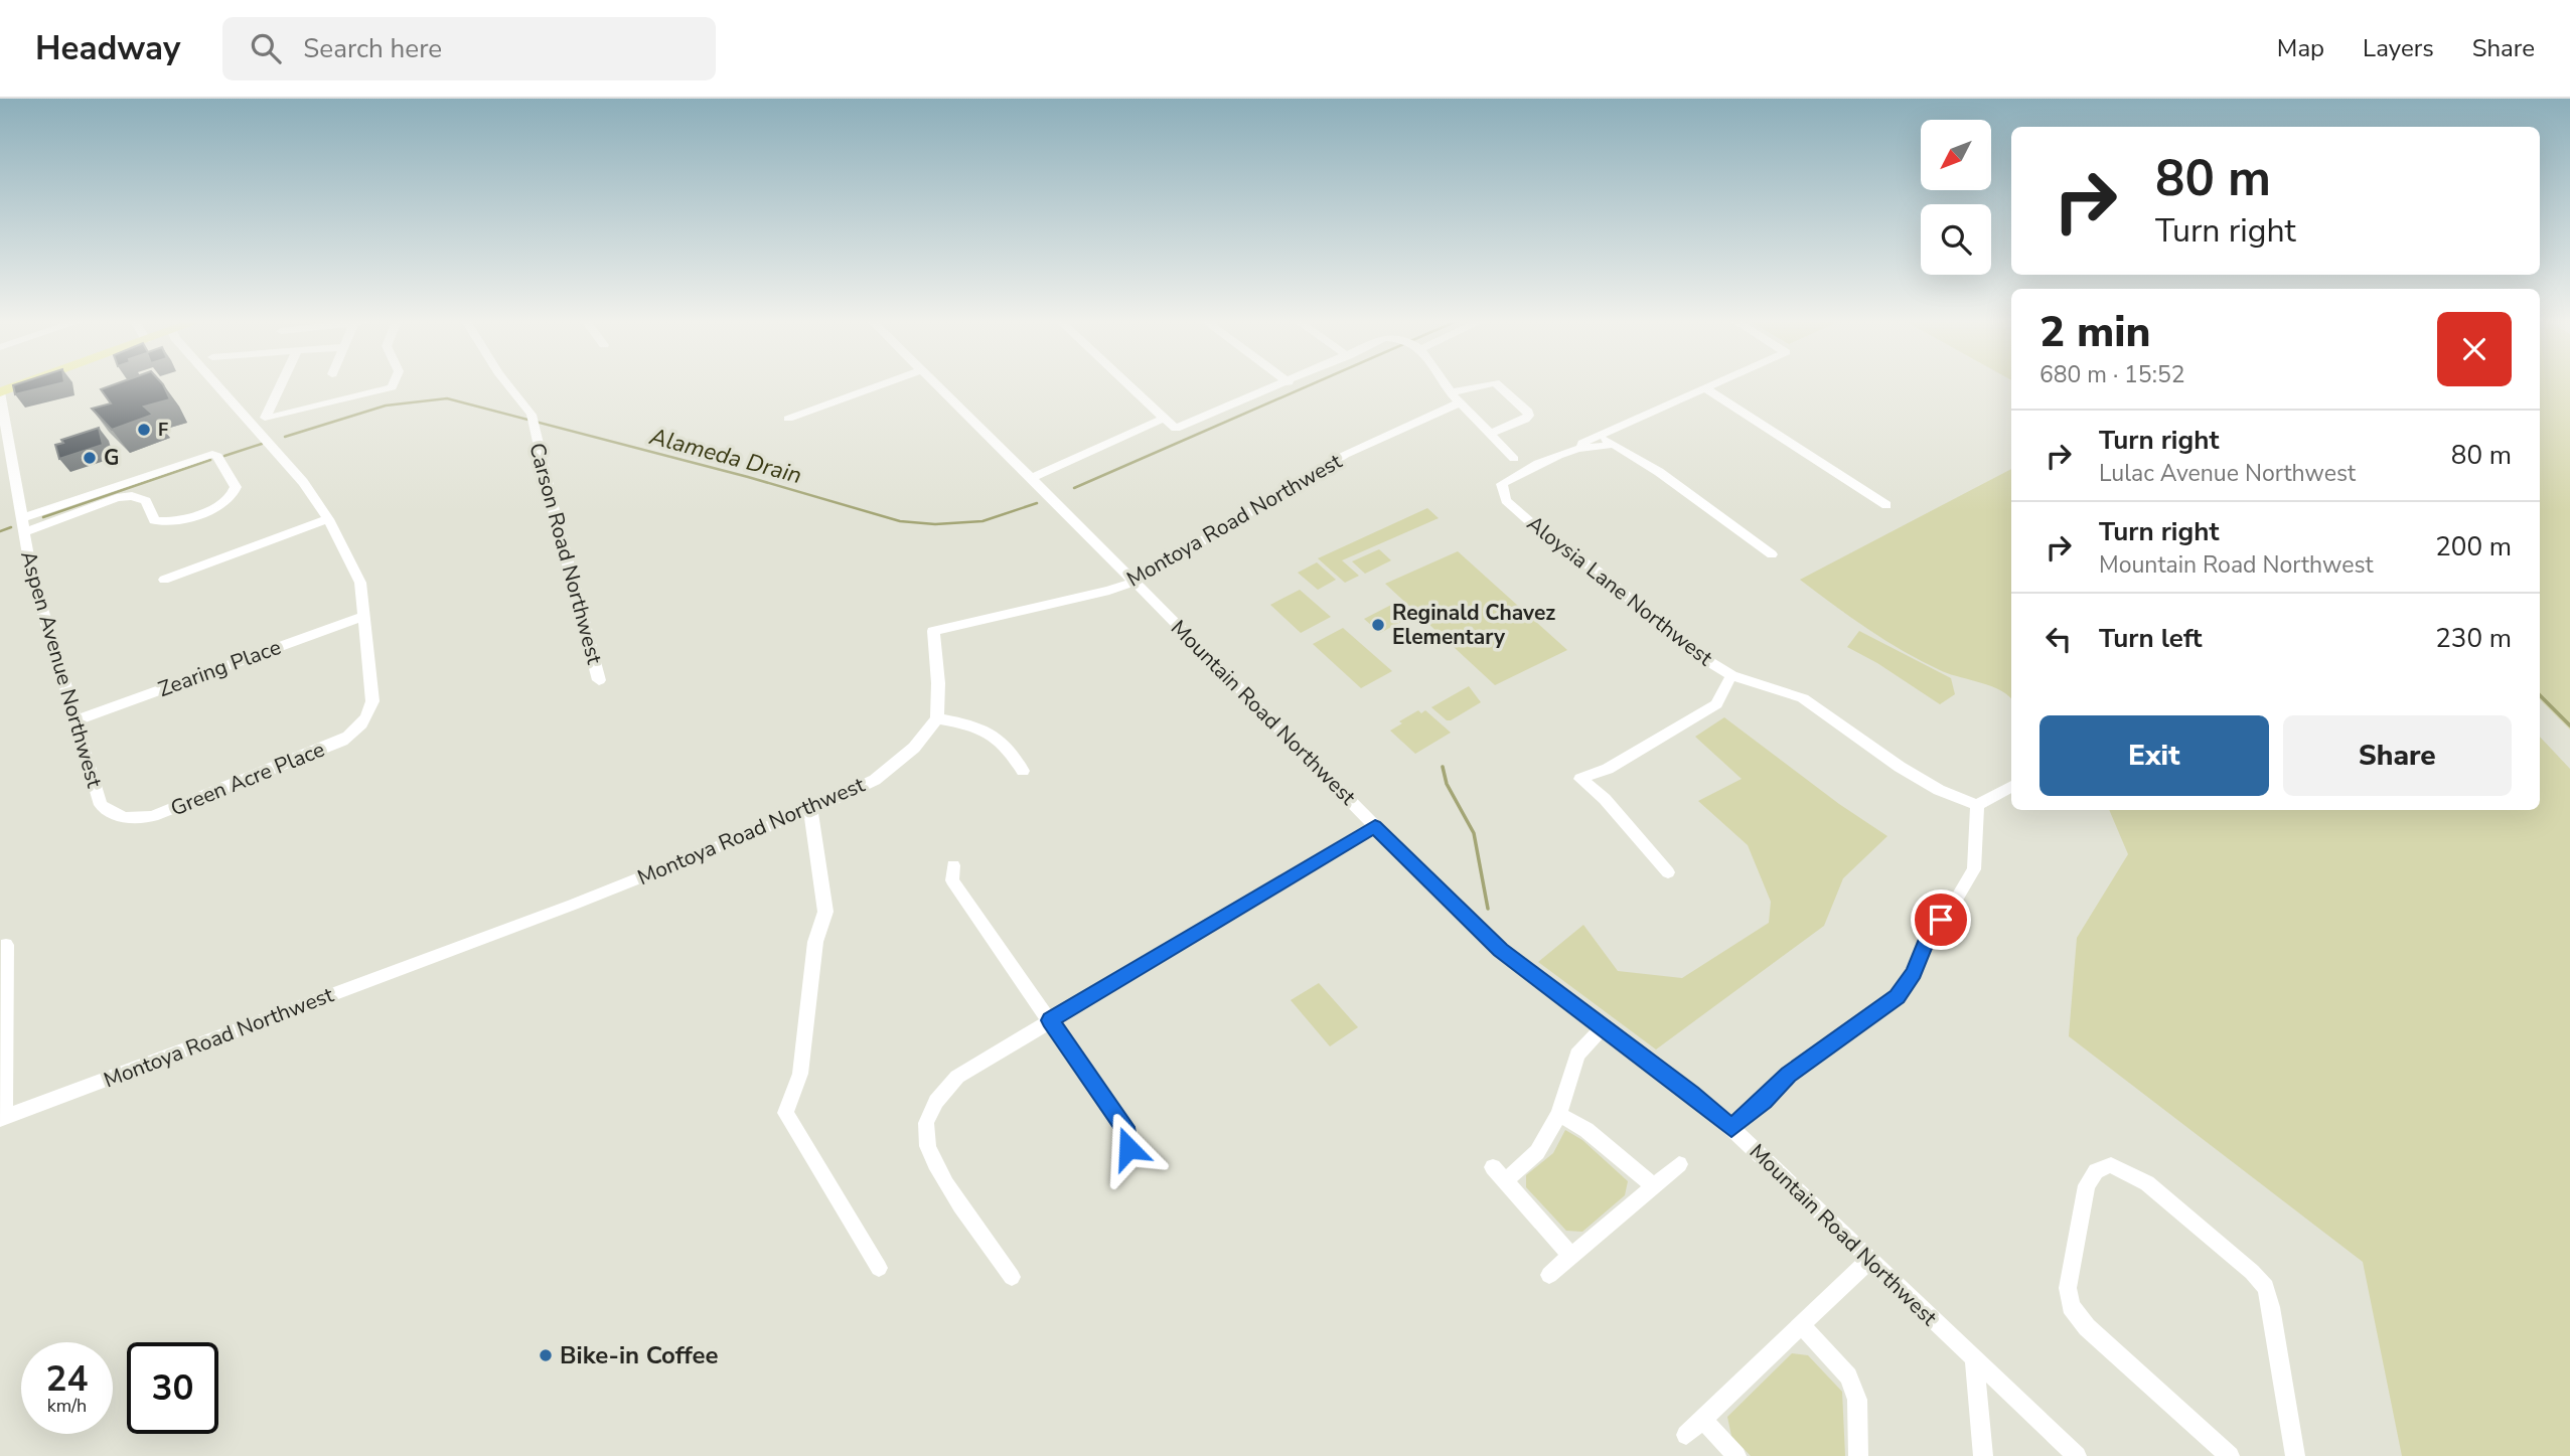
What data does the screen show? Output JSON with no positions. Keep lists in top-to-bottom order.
{
  "streets": {
    "street": [
      "Montoya Road Northwest",
      "Carson Road Northwest",
      "Aloysia Lane Northwest",
      "Zearing Place",
      "Aspen Avenue Northwest",
      "Mountain Road Northwest",
      "Green Acre Place"
    ]
  },
  "crossings": [
    ["Montoya Road Northwest", "Mountain Road Northwest"],
    ["Zearing Place", "Aspen Avenue Northwest"],
    ["Zearing Place", "Green Acre Place"],
    ["Aspen Avenue Northwest", "Green Acre Place"]
  ],
  "water": ["Alameda Drain"],
  "places": [
    "F",
    "G",
    "Reginald Chavez Elementary",
    "Bike-in Coffee"
  ],
  "north": "bottom left",
  "page": {
    "header": "Headway",
    "search": "Search here",
    "nav": ["Map", "Layers", "Share"],
    "turn": ["80 m", "Turn right"],
    "heading": ["2 min", "680 m · 15:52"],
    "list": [
      {
        "name": "Turn right",
        "note": "Lulac Avenue Northwest",
        "value": "80 m"
      },
      {
        "name": "Turn right",
        "note": "Mountain Road Northwest",
        "value": "200 m"
      },
      {
        "name": "Turn left",
        "value": "230 m"
      }
    ],
    "buttons": ["Exit", "Share"],
    "speed": "24 km/h",
    "limit": "30"
  }
}
